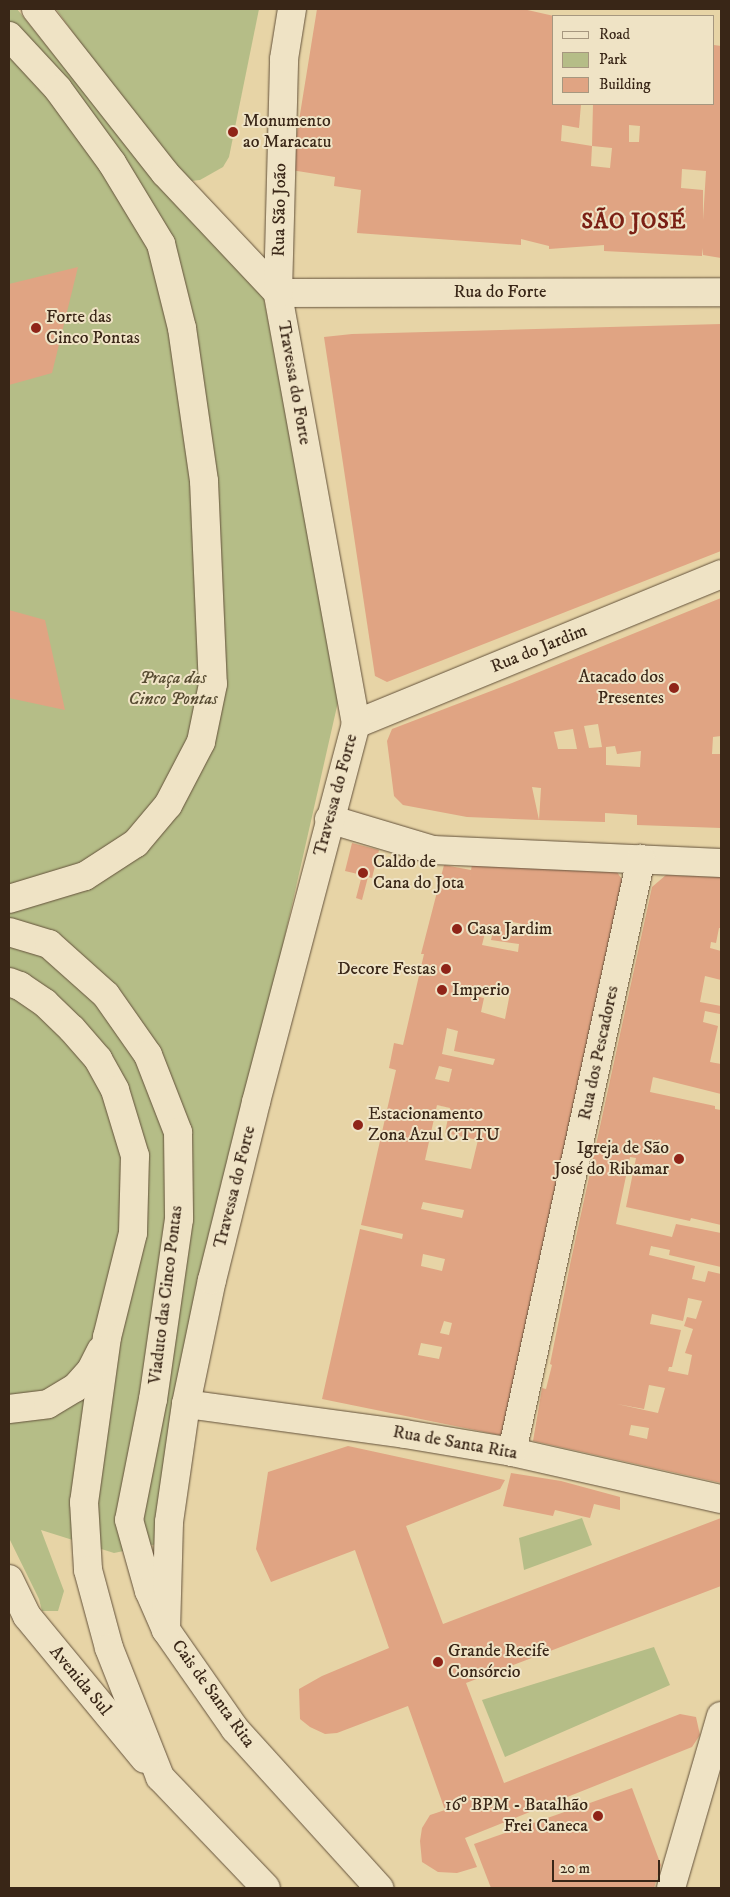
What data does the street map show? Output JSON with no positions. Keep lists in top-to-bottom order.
{
  "streets": {
    "street": [
      "Rua São João",
      "Rua do Forte",
      "Travessa do Forte",
      "Rua do Jardim",
      "Rua dos Pescadores",
      "Viaduto das Cinco Pontas",
      "Rua de Santa Rita",
      "Avenida Sul",
      "Cais de Santa Rita"
    ]
  },
  "crossings": [
    ["Rua São João", "Rua do Forte"],
    ["Rua São João", "Travessa do Forte"],
    ["Rua do Forte", "Travessa do Forte"],
    ["Travessa do Forte", "Rua do Jardim"],
    ["Travessa do Forte", "Rua de Santa Rita"],
    ["Travessa do Forte", "Cais de Santa Rita"],
    ["Rua dos Pescadores", "Rua de Santa Rita"],
    ["Viaduto das Cinco Pontas", "Cais de Santa Rita"]
  ],
  "districts": ["SÃO JOSÉ"],
  "parks": ["Praça das Cinco Pontas"],
  "places": [
    "Monumento ao Maracatu",
    "Forte das Cinco Pontas",
    "Atacado dos Presentes",
    "Caldo de Cana do Jota",
    "Casa Jardim",
    "Decore Festas",
    "Imperio",
    "Estacionamento Zona Azul CTTU",
    "Igreja de São José do Ribamar",
    "Grande Recife Consórcio",
    "16º BPM - Batalhão Frei Caneca"
  ],
  "legend": ["Road", "Park", "Building"],
  "scale_bar": "20 m"
}
